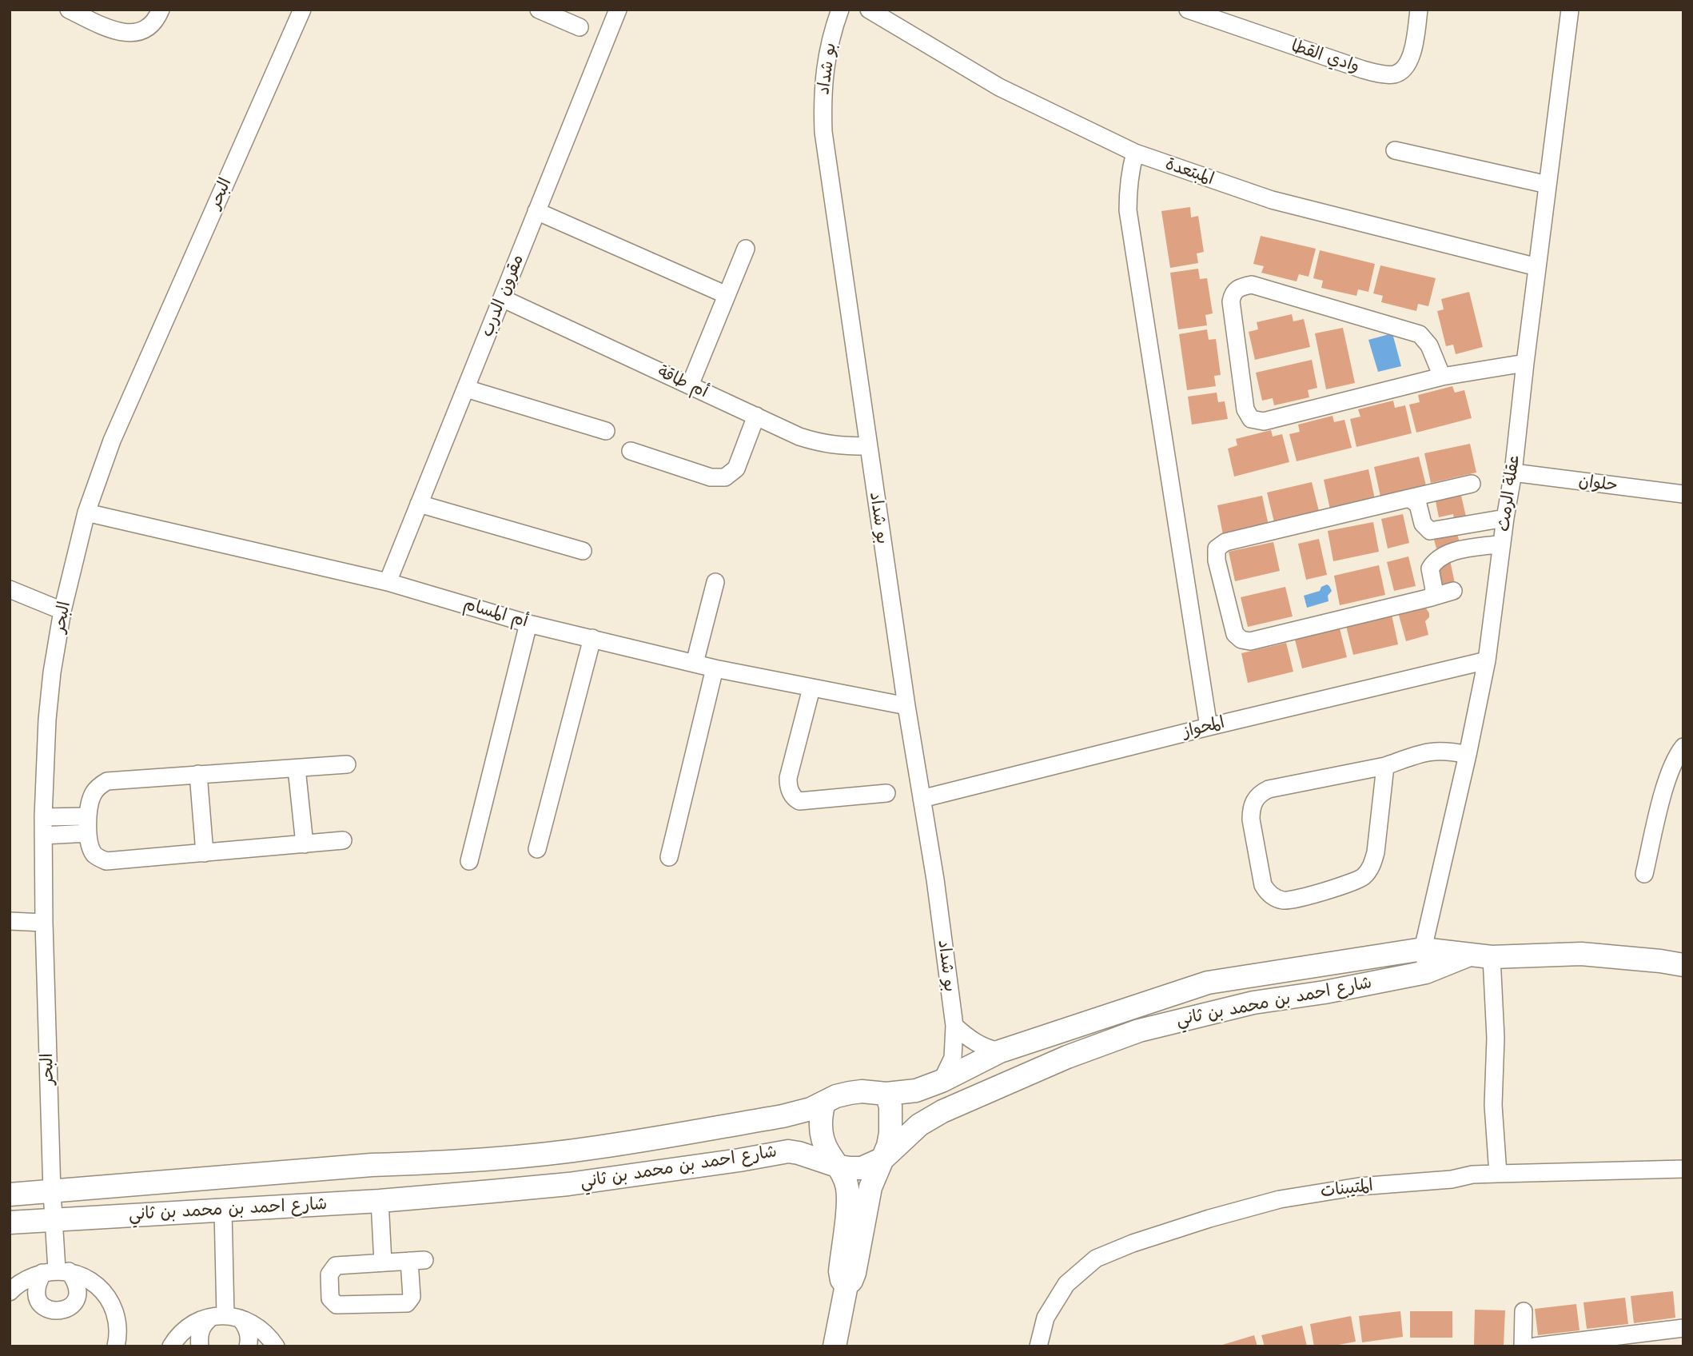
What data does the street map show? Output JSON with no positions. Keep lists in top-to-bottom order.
{
  "streets": {
    "street": [
      "وادي القطا",
      "بو شداد",
      "المبتعدة",
      "البحر",
      "مقرون الدرب",
      "أم طاقة",
      "حلوان",
      "عقلة الرمث",
      "أم المسام",
      "المحواز",
      "شارع احمد بن محمد بن ثاني",
      "المتيبنات"
    ]
  },
  "crossings": [
    ["بو شداد", "أم طاقة"],
    ["بو شداد", "أم المسام"],
    ["بو شداد", "المحواز"],
    ["بو شداد", "شارع احمد بن محمد بن ثاني"],
    ["المبتعدة", "عقلة الرمث"],
    ["البحر", "أم المسام"],
    ["البحر", "شارع احمد بن محمد بن ثاني"],
    ["مقرون الدرب", "أم طاقة"],
    ["مقرون الدرب", "أم المسام"],
    ["حلوان", "عقلة الرمث"],
    ["عقلة الرمث", "المحواز"],
    ["عقلة الرمث", "شارع احمد بن محمد بن ثاني"]
  ]
}
